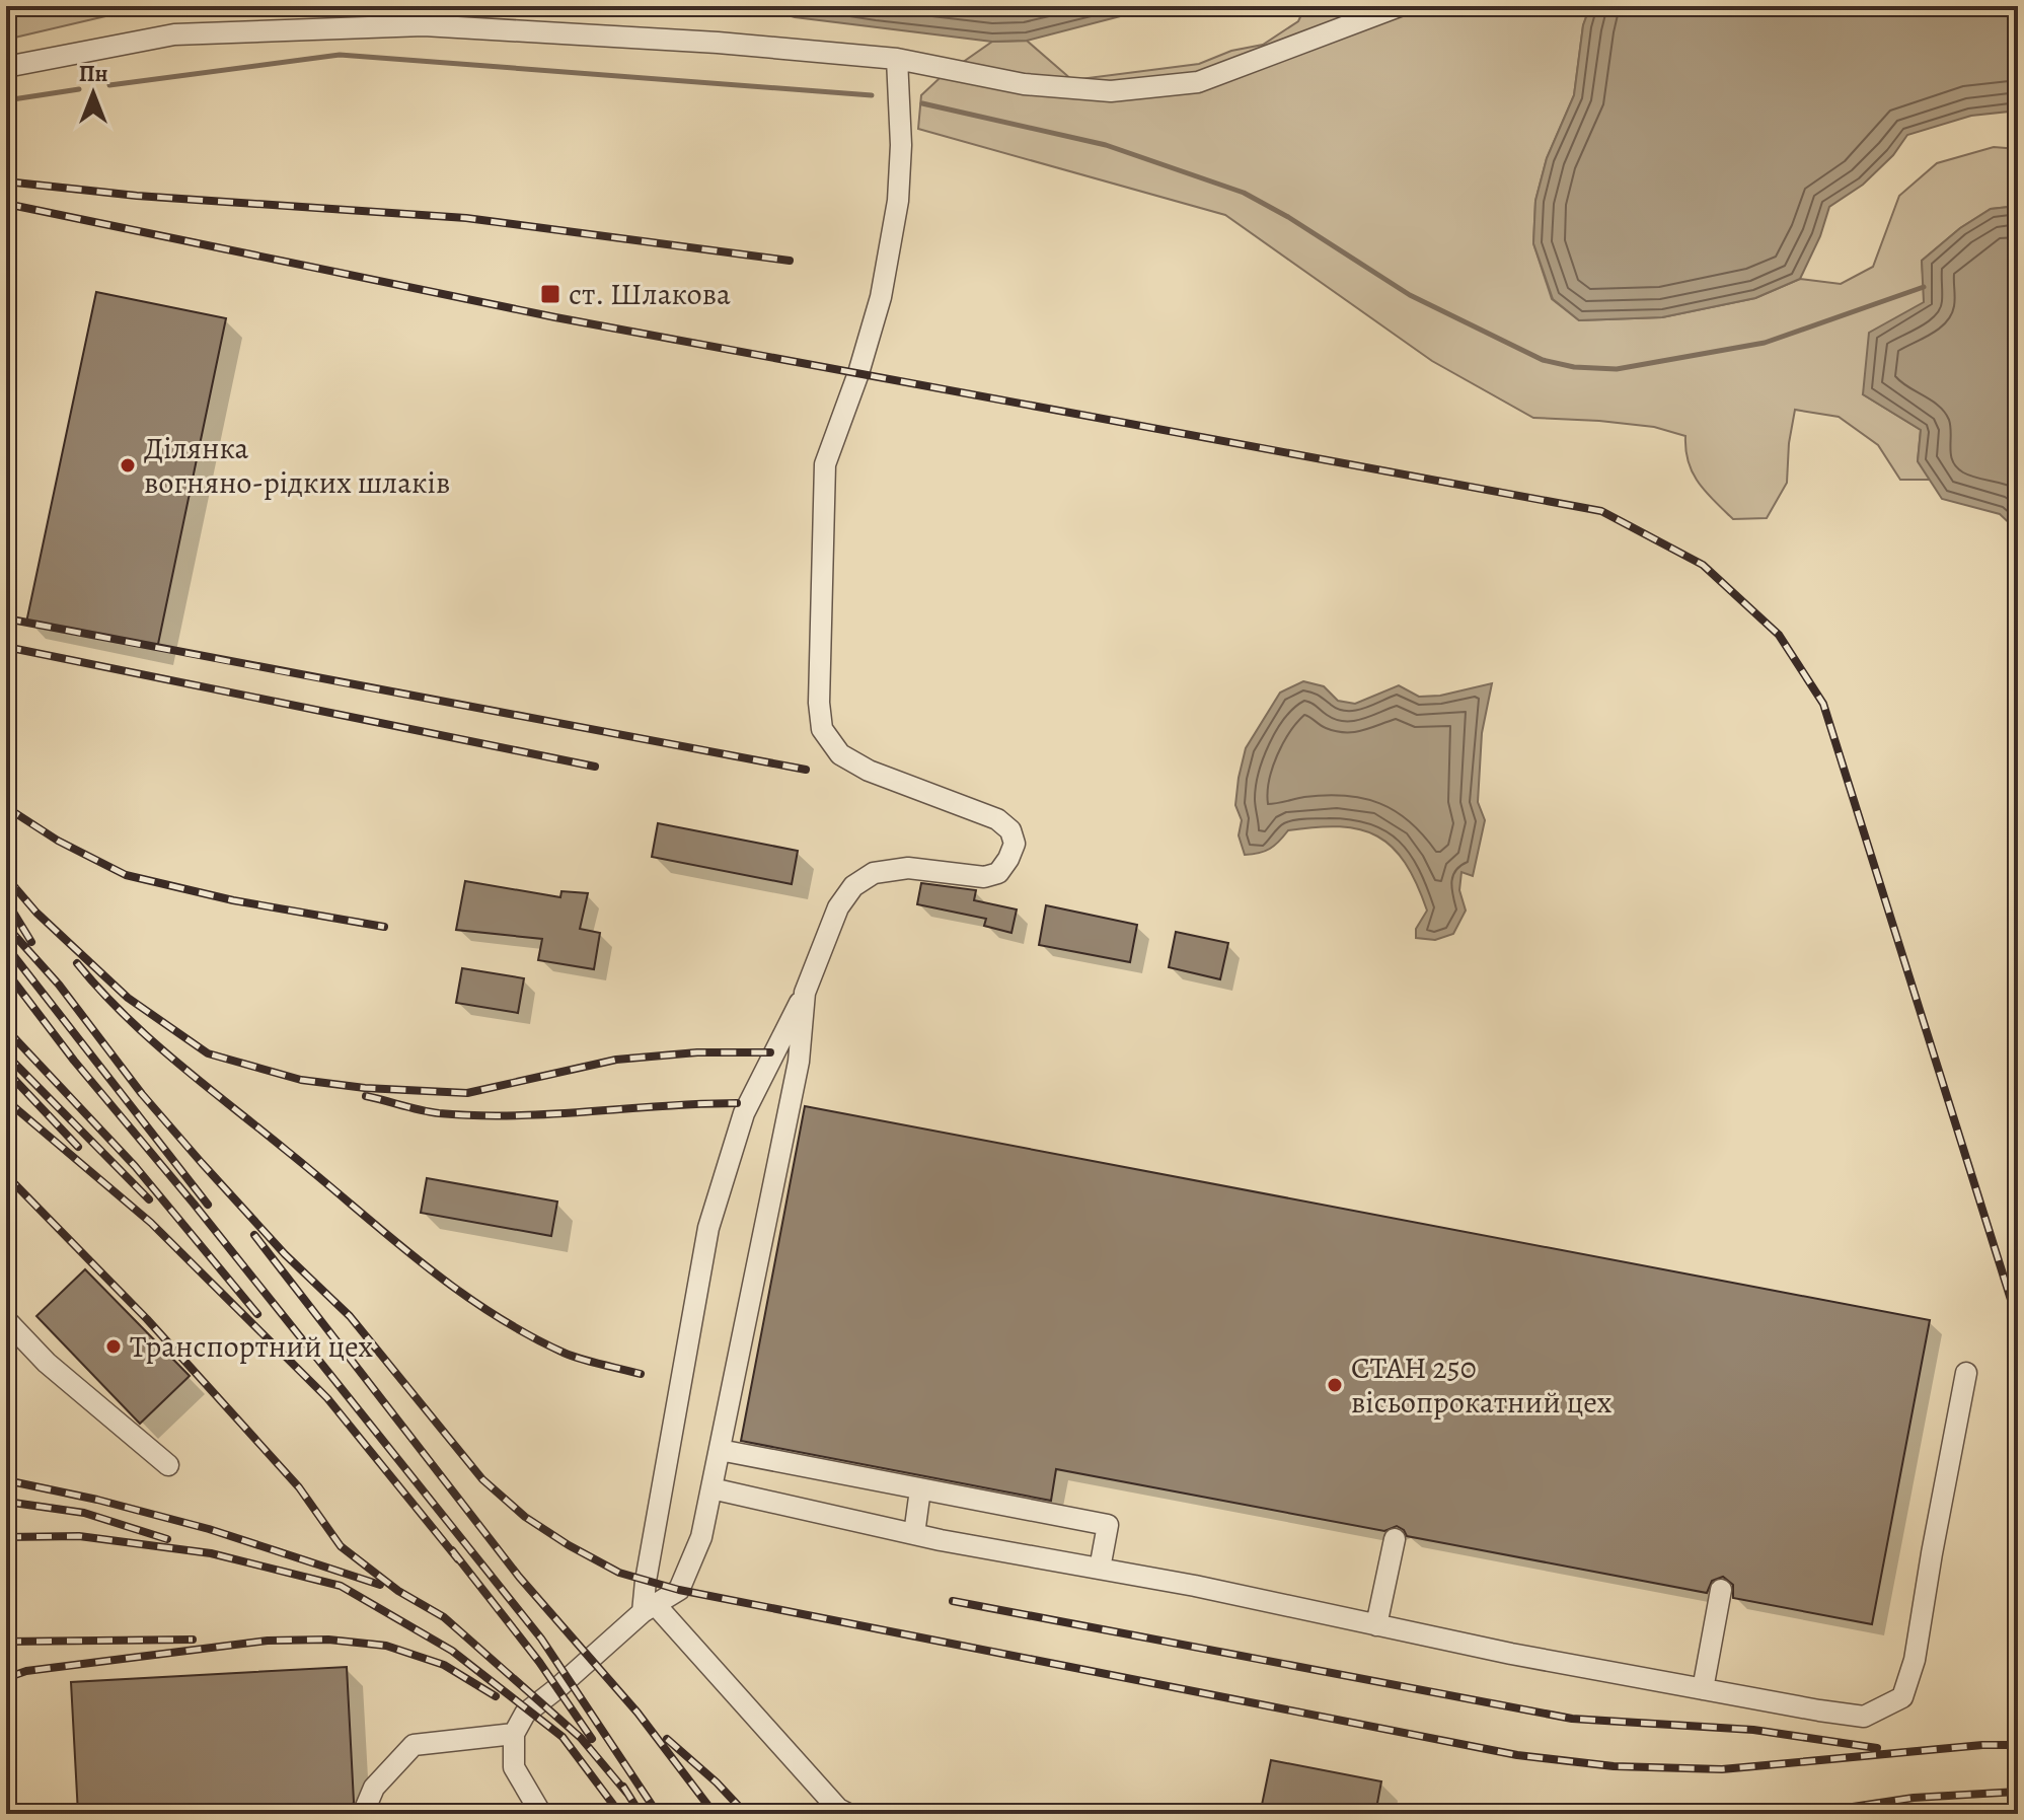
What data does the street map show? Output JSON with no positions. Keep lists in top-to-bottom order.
{
  "places": {
    "transit": ["ст. Шлакова"],
    "other": ["Ділянка вогняно-рідких шлаків", "Транспортний цех", "СТАН 250 вісьопрокатний цех"]
  },
  "north": "top"
}
